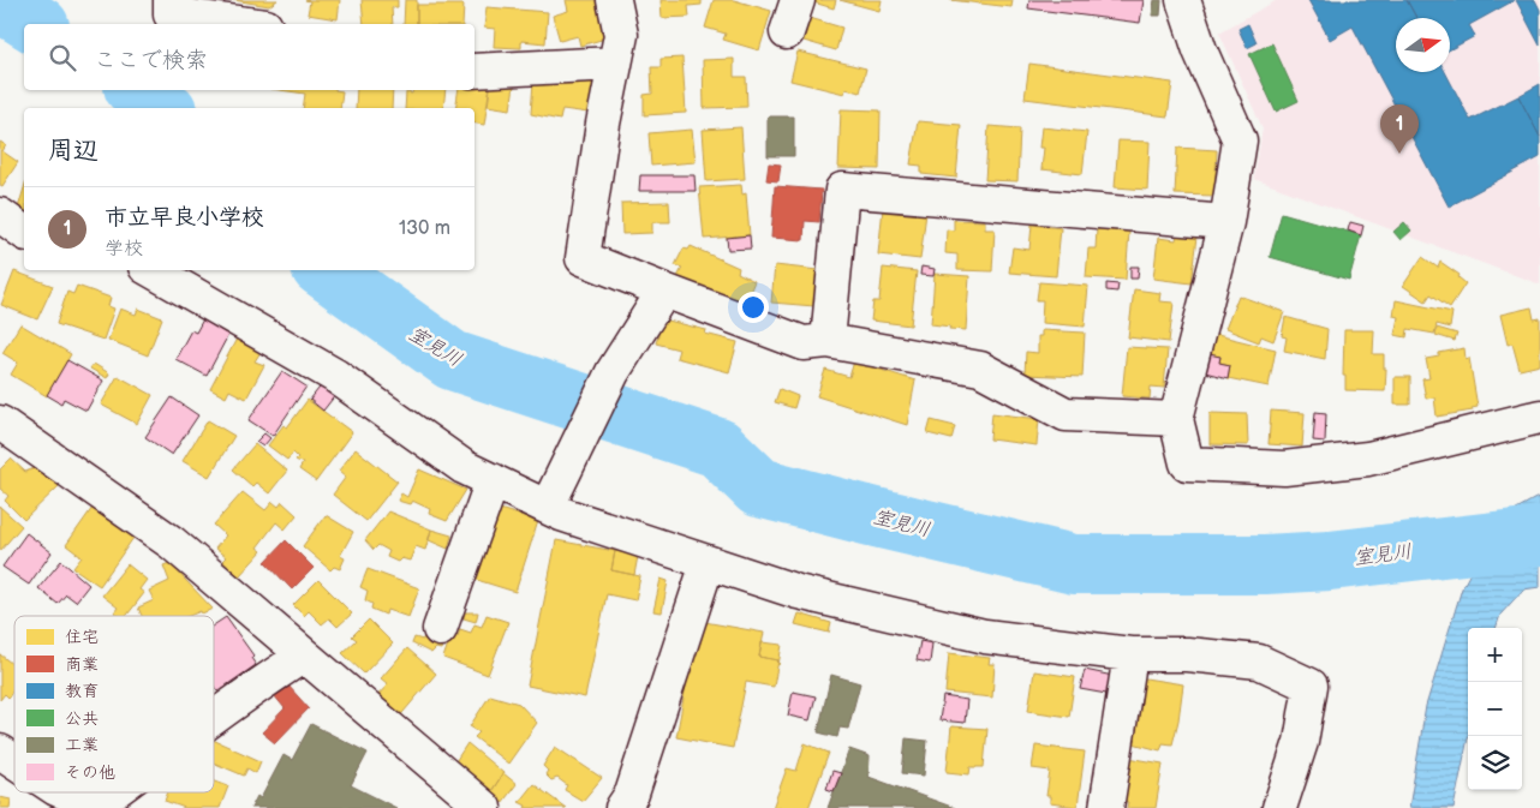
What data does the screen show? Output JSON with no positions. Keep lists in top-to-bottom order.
{
  "water": ["室見川"],
  "legend": [
    "住宅",
    "商業",
    "教育",
    "公共",
    "工業",
    "その他"
  ],
  "north": "right",
  "page": {
    "search": "ここで検索",
    "pins": "1",
    "heading": "周辺",
    "list": [
      {
        "mark": "1",
        "name": "市立早良小学校",
        "note": "学校",
        "value": "130 m"
      }
    ],
    "map_buttons": ["+", "−"]
  }
}
